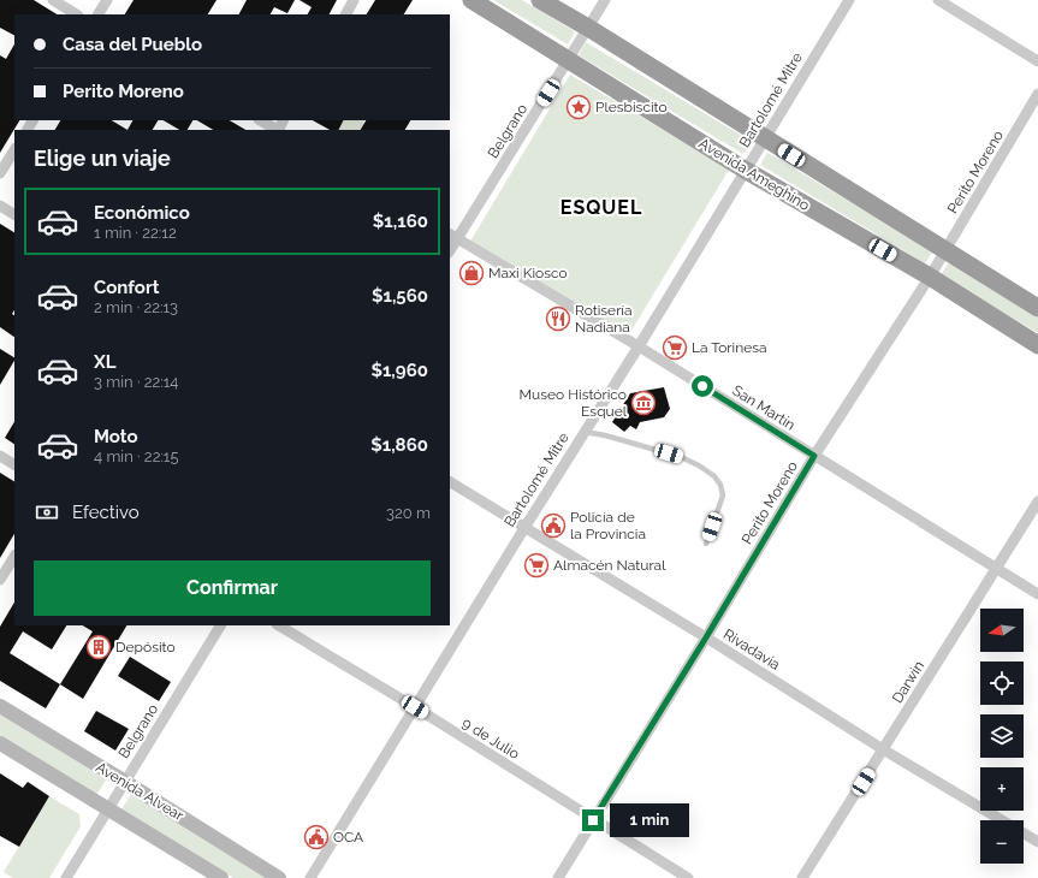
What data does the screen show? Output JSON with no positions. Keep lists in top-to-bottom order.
{
  "streets": {
    "highway": ["Avenida Ameghino"],
    "main road": ["Avenida Alvear"],
    "street": [
      "Bartolomé Mitre",
      "Belgrano",
      "Perito Moreno",
      "San Martín",
      "Rivadavia",
      "Darwin",
      "9 de Julio"
    ]
  },
  "crossings": [
    ["Bartolomé Mitre", "Avenida Ameghino"],
    ["Bartolomé Mitre", "San Martín"],
    ["Bartolomé Mitre", "Rivadavia"],
    ["Bartolomé Mitre", "9 de Julio"],
    ["Belgrano", "Avenida Ameghino"],
    ["Belgrano", "San Martín"],
    ["Belgrano", "Avenida Alvear"],
    ["Perito Moreno", "Avenida Ameghino"],
    ["Perito Moreno", "San Martín"],
    ["Perito Moreno", "Rivadavia"],
    ["Perito Moreno", "9 de Julio"],
    ["San Martín", "Darwin"],
    ["Rivadavia", "Darwin"]
  ],
  "districts": ["ESQUEL"],
  "places": {
    "place": ["Plesbiscito"],
    "shop": ["Maxi Kiosco"],
    "restaurant": ["Rotisería Nadiana"],
    "supermarket": ["La Torinesa", "Almacén Natural"],
    "museum": ["Museo Histórico Esquel"],
    "public building": ["Policía de la Provincia", "OCA"],
    "building": ["Depósito"]
  },
  "north": "left",
  "page": {
    "banner": ["Casa del Pueblo", "Perito Moreno"],
    "heading": "Elige un viaje",
    "list": [
      {
        "name": "Económico",
        "note": "1 min · 22:12",
        "value": "$1,160"
      },
      {
        "name": "Confort",
        "note": "2 min · 22:13",
        "value": "$1,560"
      },
      {
        "name": "XL",
        "note": "3 min · 22:14",
        "value": "$1,960"
      },
      {
        "name": "Moto",
        "note": "4 min · 22:15",
        "value": "$1,860"
      }
    ],
    "pay": ["Efectivo", "320 m"],
    "buttons": "Confirmar",
    "map_buttons": ["+", "−"],
    "bubble": "1 min"
  }
}
